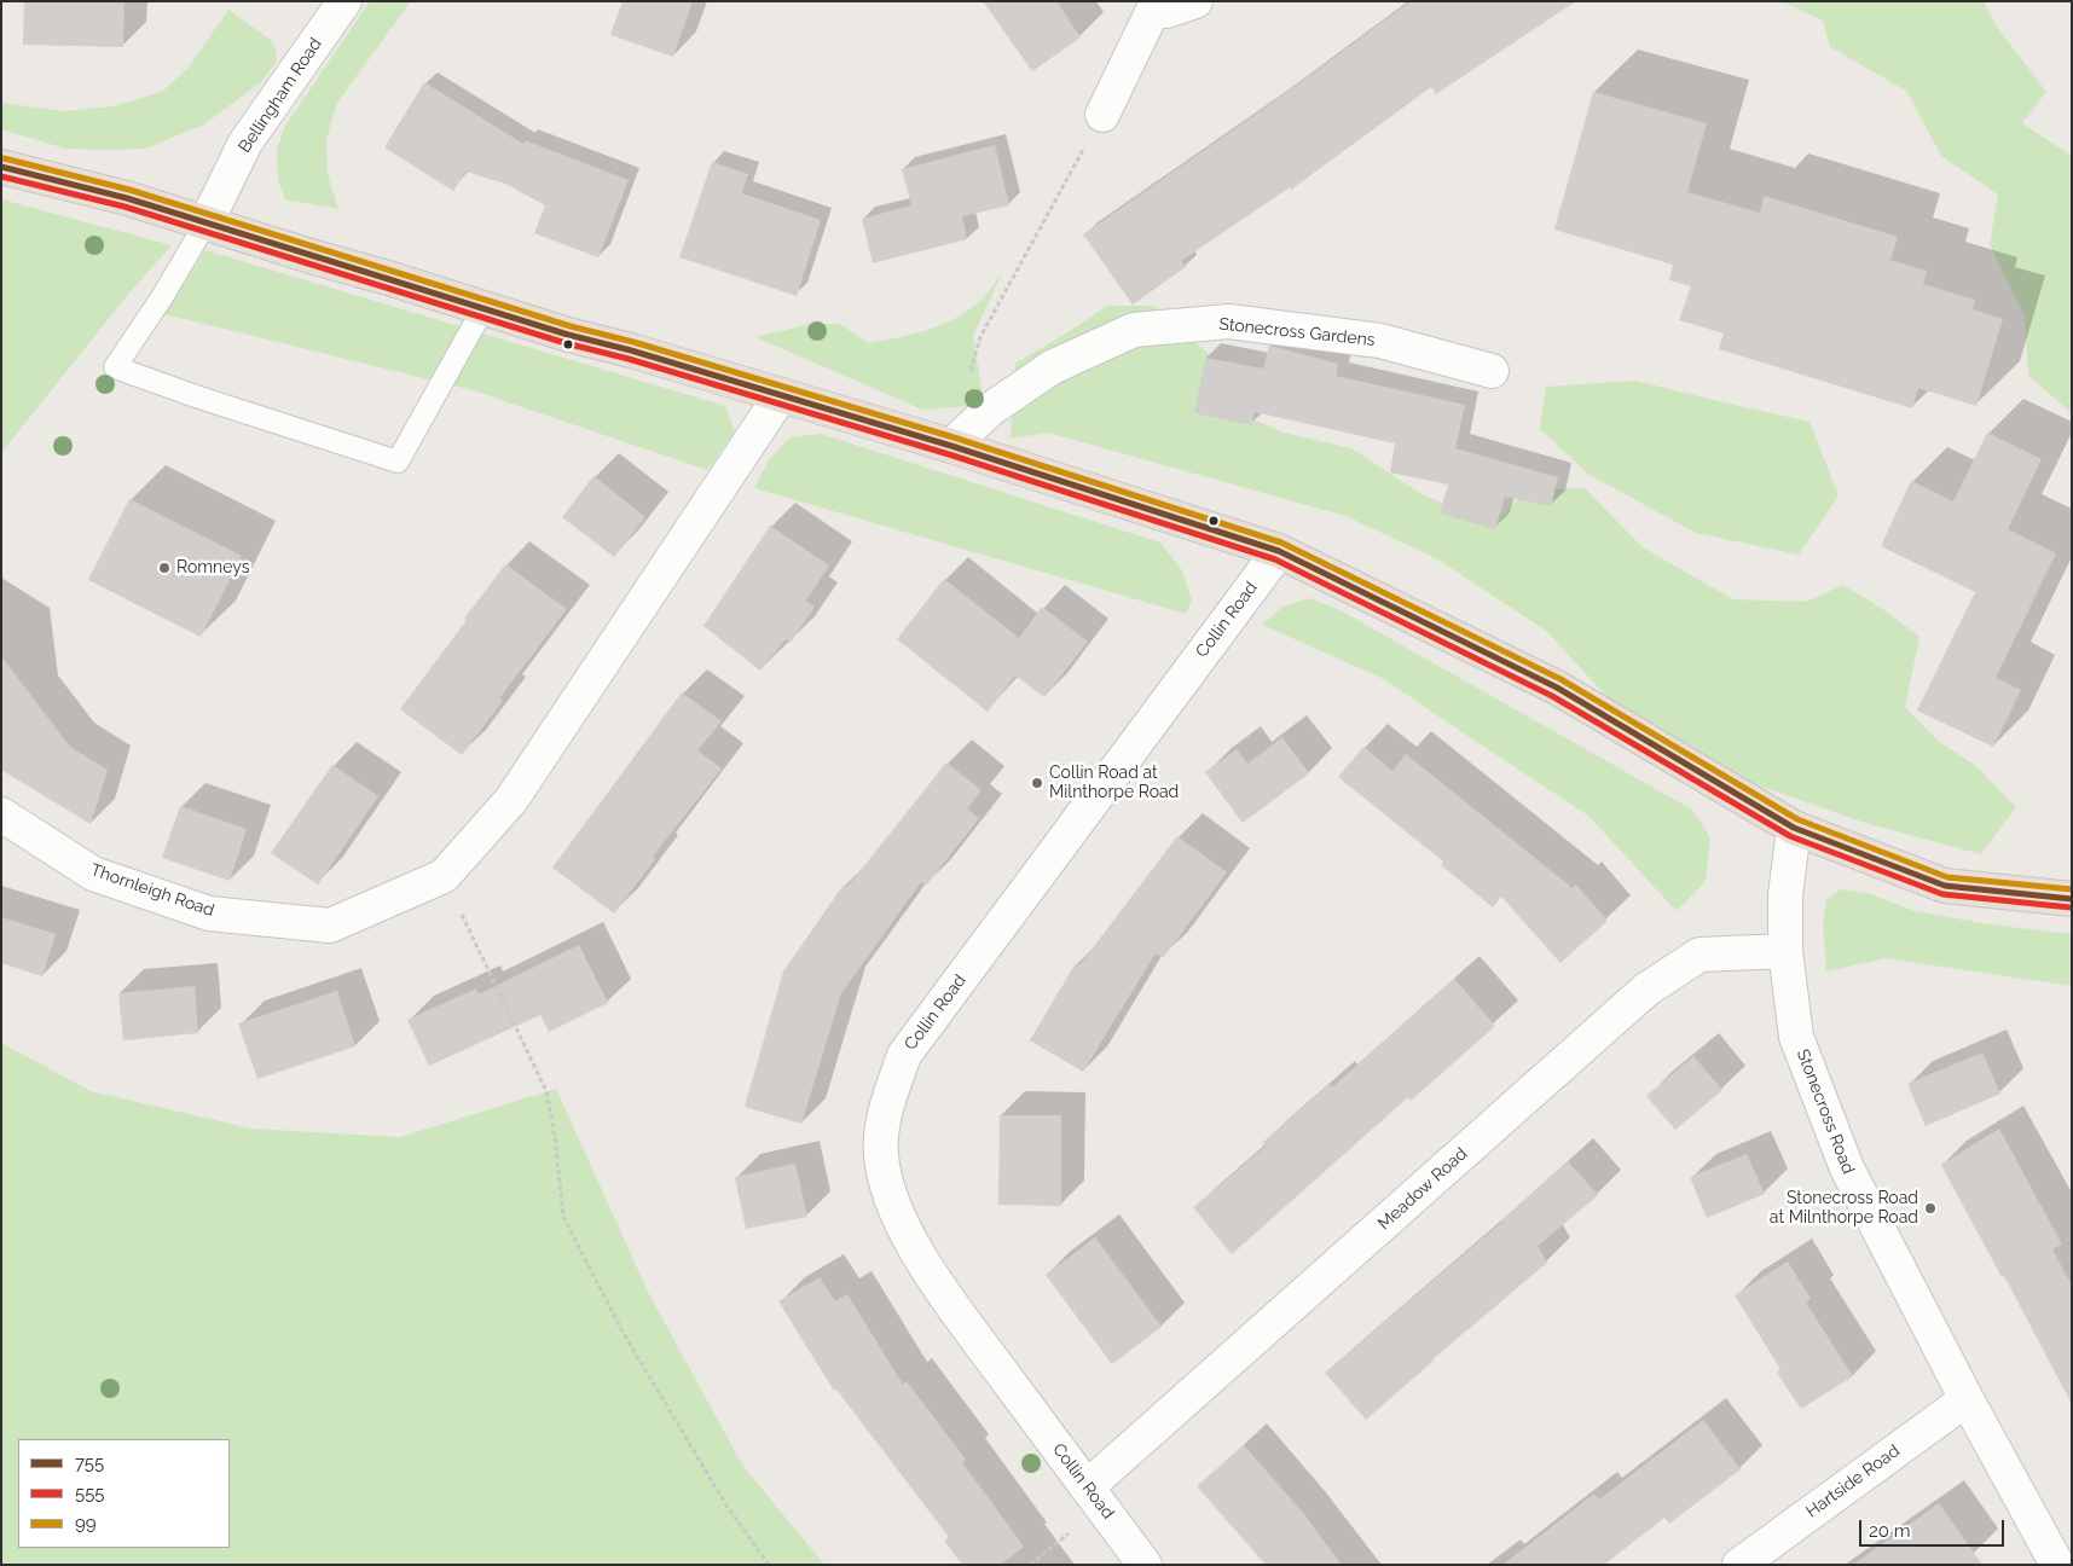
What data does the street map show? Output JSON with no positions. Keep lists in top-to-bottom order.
{
  "streets": {
    "street": [
      "Bellingham Road",
      "Stonecross Gardens",
      "Collin Road",
      "Thornleigh Road",
      "Stonecross Road",
      "Meadow Road",
      "Hartside Road"
    ]
  },
  "crossings": [
    ["Collin Road", "Meadow Road"],
    ["Stonecross Road", "Meadow Road"],
    ["Stonecross Road", "Hartside Road"]
  ],
  "places": ["Romneys", "Collin Road at Milnthorpe Road", "Stonecross Road at Milnthorpe Road"],
  "lines": ["transit line 99", "transit line 755", "transit line 555"],
  "legend": ["755", "555", "99"],
  "scale_bar": "20 m"
}
